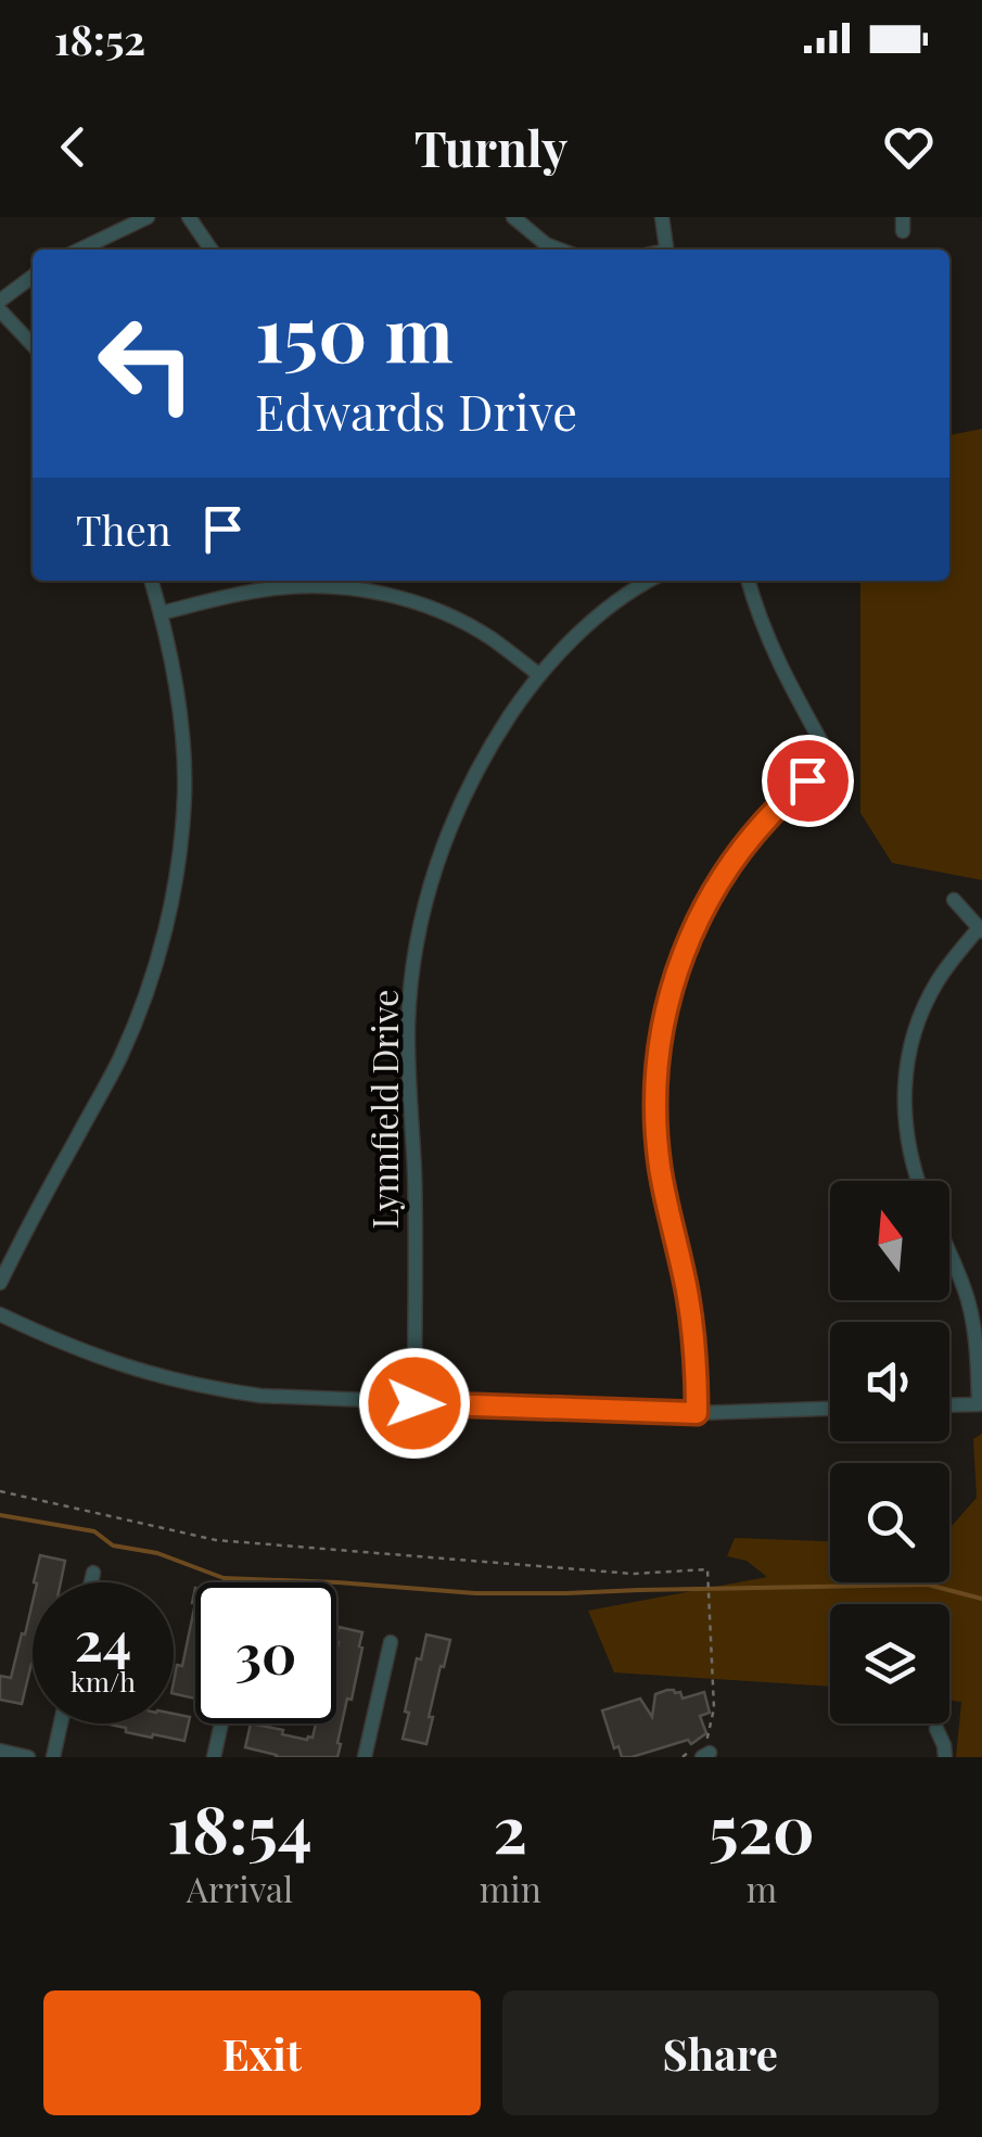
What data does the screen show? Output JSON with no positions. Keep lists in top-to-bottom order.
{
  "streets": {
    "street": ["Lynnfield Drive"]
  },
  "north": "top",
  "page": {
    "status": "18:52",
    "header": "Turnly",
    "turn": ["150 m", "Edwards Drive"],
    "then": "Then",
    "speed": "24 km/h",
    "limit": "30",
    "eta": [
      "18:54",
      "Arrival",
      "2",
      "min",
      "520",
      "m"
    ],
    "buttons": ["Exit", "Share"]
  }
}
